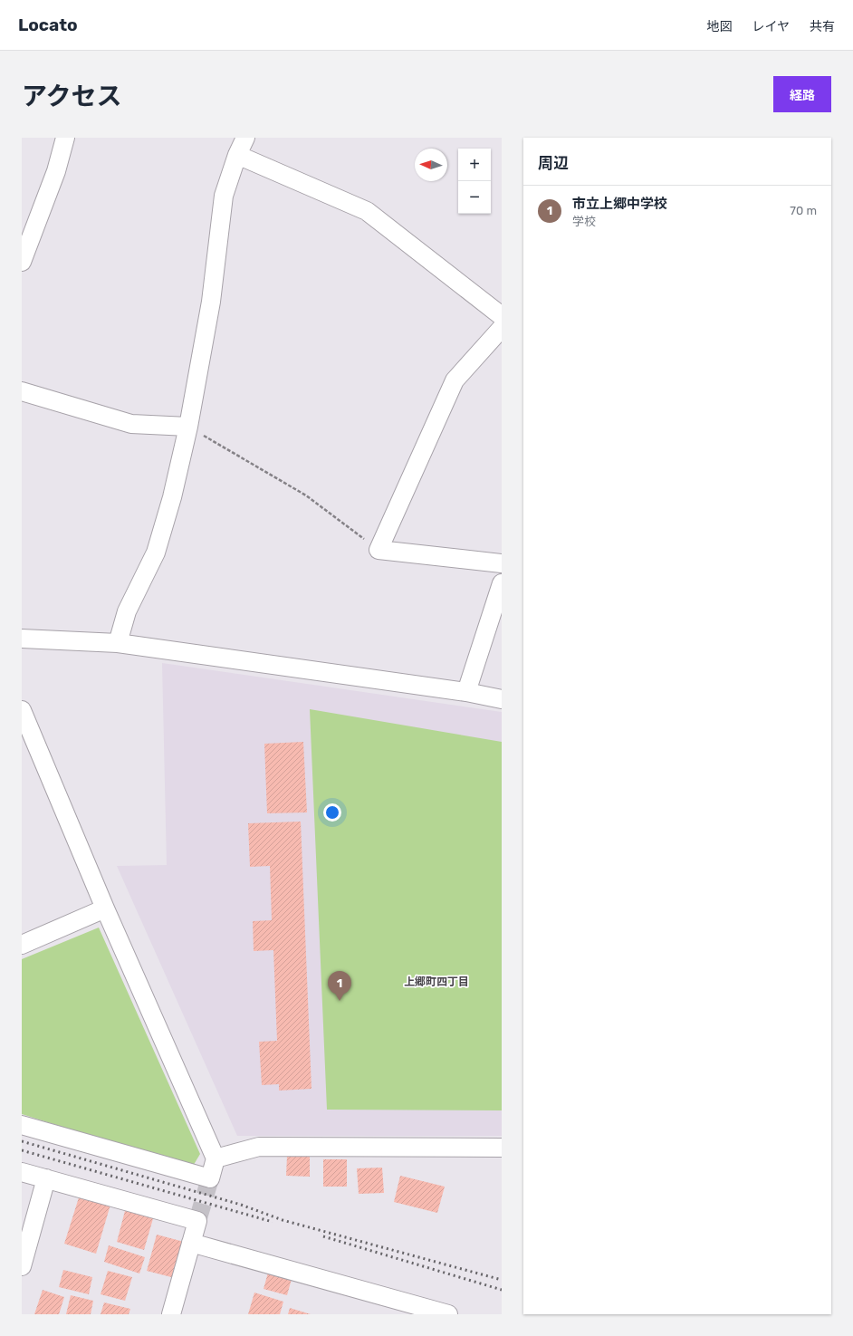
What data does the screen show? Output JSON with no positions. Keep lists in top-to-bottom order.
{
  "districts": ["上郷町四丁目"],
  "north": "left",
  "page": {
    "header": "Locato",
    "nav": ["地図", "レイヤ", "共有"],
    "title": "アクセス",
    "buttons": "経路",
    "heading": "周辺",
    "map_buttons": ["+", "−"],
    "list": [
      {
        "mark": "1",
        "name": "市立上郷中学校",
        "note": "学校",
        "value": "70 m"
      }
    ],
    "pins": "1"
  }
}
